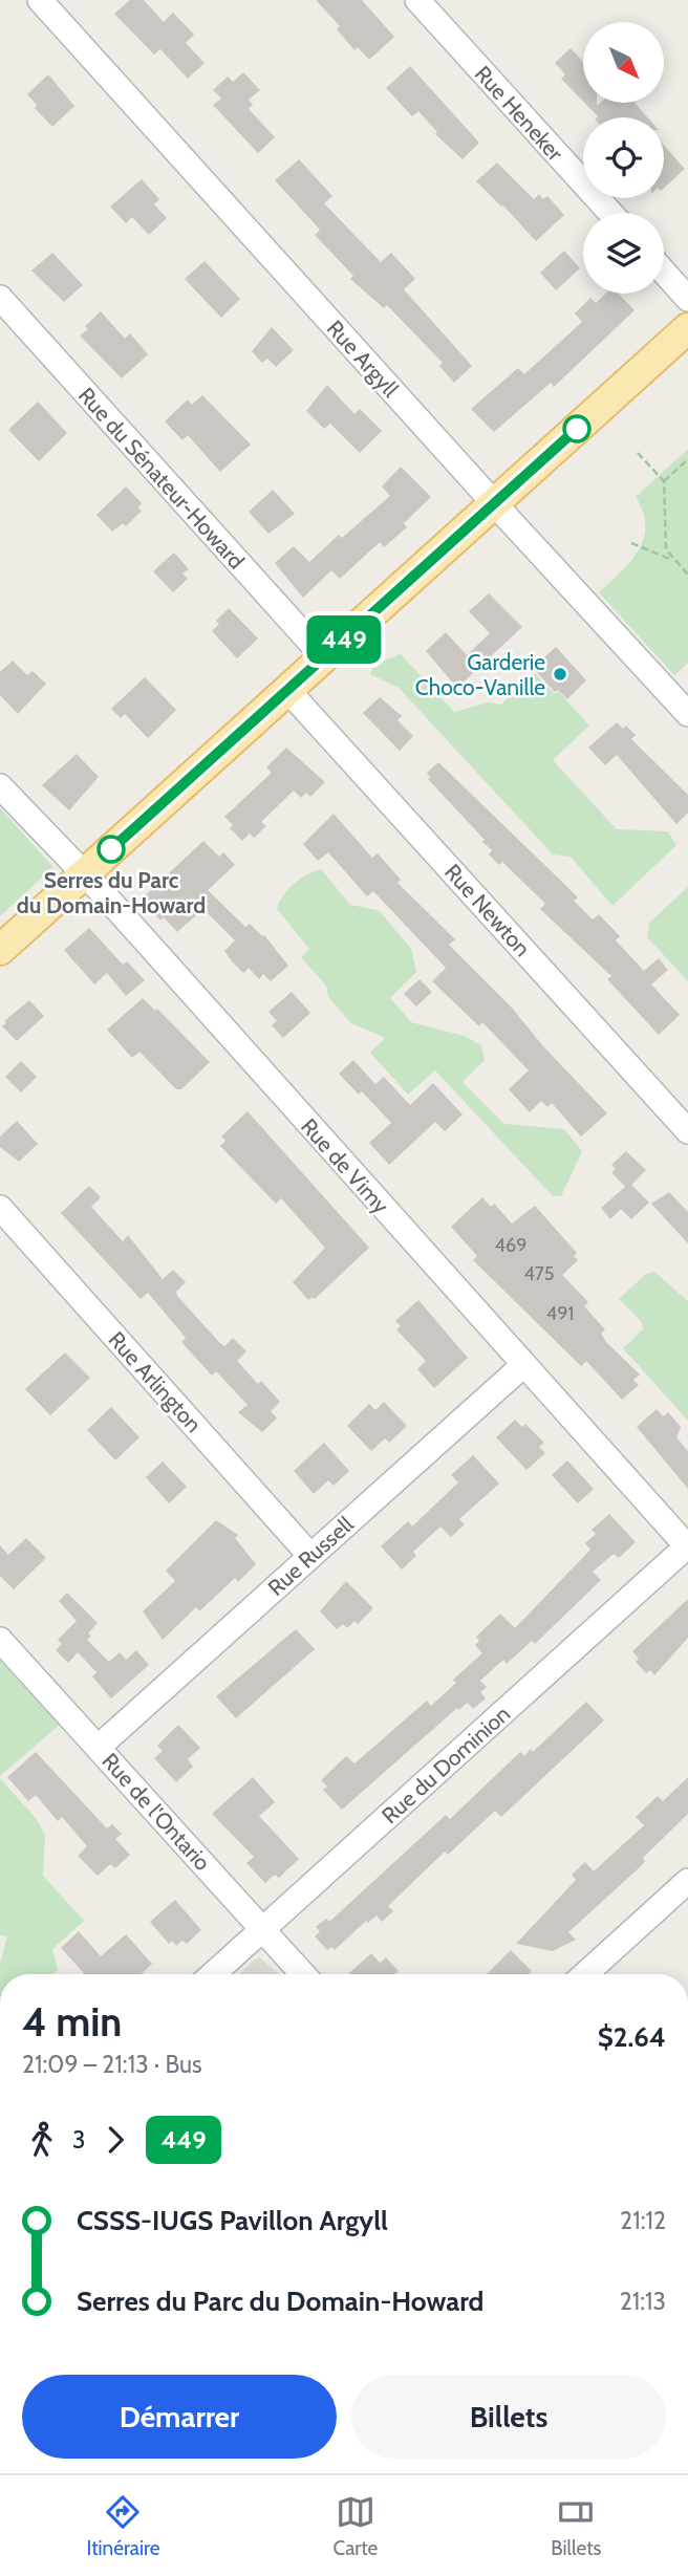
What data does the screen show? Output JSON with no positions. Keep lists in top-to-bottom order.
{
  "streets": {
    "street": [
      "Rue Heneker",
      "Rue Argyll",
      "Rue du Sénateur-Howard",
      "Rue Newton",
      "Rue de Vimy",
      "Rue Arlington",
      "Rue Russell",
      "Rue du Dominion",
      "Rue de l'Ontario"
    ]
  },
  "crossings": [
    ["Rue de Vimy", "Rue Russell"],
    ["Rue de Vimy", "Rue du Dominion"],
    ["Rue Arlington", "Rue Russell"],
    ["Rue Russell", "Rue de l'Ontario"],
    ["Rue du Dominion", "Rue de l'Ontario"]
  ],
  "places": ["Garderie Choco-Vanille", "Serres du Parc du Domain-Howard"],
  "lines": ["bus line 449"],
  "house_numbers": ["469", "475", "491"],
  "north": "bottom right",
  "page": {
    "on_map": "449",
    "heading": ["4 min", "21:09 – 21:13 · Bus", "$2.64"],
    "legs": ["3", "449"],
    "list": [
      {
        "name": "CSSS-IUGS Pavillon Argyll",
        "value": "21:12"
      },
      {
        "name": "Serres du Parc du Domain-Howard",
        "value": "21:13"
      }
    ],
    "buttons": ["Démarrer", "Billets"],
    "tabs": ["Itinéraire", "Carte", "Billets"]
  }
}
